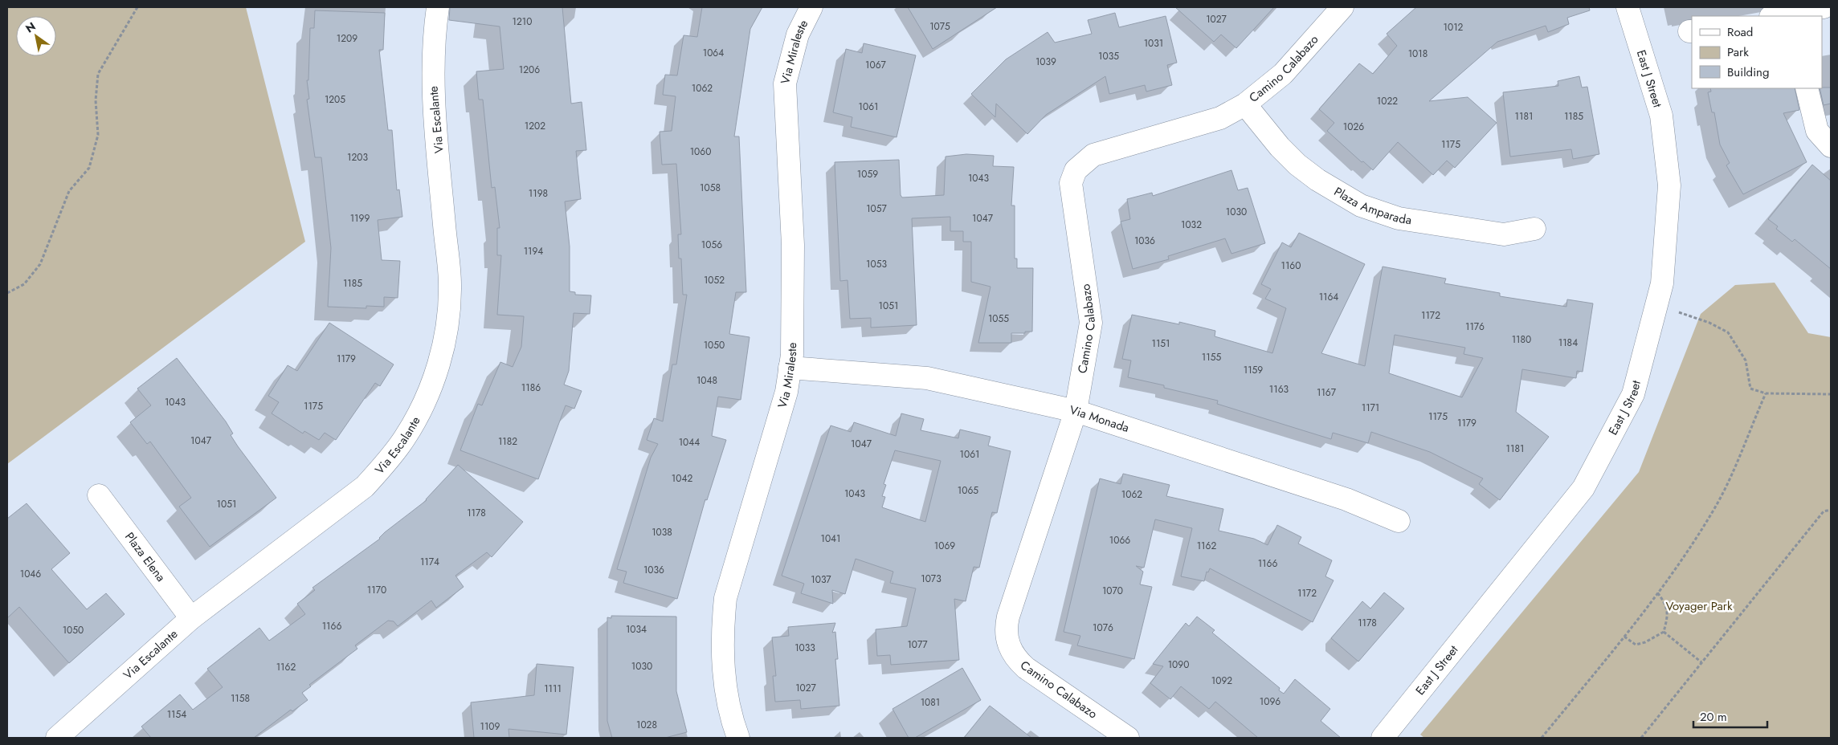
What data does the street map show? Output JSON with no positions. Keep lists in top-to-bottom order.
{
  "streets": {
    "street": [
      "Via Miraleste",
      "Camino Calabazo",
      "East J Street",
      "Via Escalante",
      "Plaza Amparada",
      "Via Monada",
      "Plaza Elena"
    ]
  },
  "crossings": [
    ["Via Miraleste", "Via Monada"],
    ["Camino Calabazo", "Plaza Amparada"],
    ["Camino Calabazo", "Via Monada"],
    ["Via Escalante", "Plaza Elena"]
  ],
  "parks": ["Voyager Park"],
  "house_numbers": [
    "1027",
    "1210",
    "1075",
    "1012",
    "1209",
    "1031",
    "1064",
    "1018",
    "1035",
    "1039",
    "1067",
    "1206",
    "1062",
    "1205",
    "1022",
    "1061",
    "1181",
    "1185",
    "1202",
    "1026",
    "1175",
    "1060",
    "1203",
    "1059",
    "1043",
    "1058",
    "1198",
    "1057",
    "1030",
    "1199",
    "1047",
    "1032",
    "1036",
    "1056",
    "1194",
    "1053",
    "1160",
    "1052",
    "1185",
    "1164",
    "1051",
    "1172",
    "1055",
    "1176",
    "1180",
    "1184",
    "1151",
    "1050",
    "1155",
    "1179",
    "1159",
    "1048",
    "1186",
    "1163",
    "1167",
    "1043",
    "1175",
    "1171",
    "1175",
    "1179",
    "1047",
    "1182",
    "1044",
    "1047",
    "1181",
    "1061",
    "1042",
    "1065",
    "1043",
    "1062",
    "1051",
    "1178",
    "1038",
    "1041",
    "1066",
    "1069",
    "1162",
    "1174",
    "1166",
    "1036",
    "1046",
    "1073",
    "1037",
    "1170",
    "1070",
    "1172",
    "1178",
    "1166",
    "1076",
    "1034",
    "1050",
    "1077",
    "1033",
    "1090",
    "1030",
    "1162",
    "1092",
    "1027",
    "1111",
    "1158",
    "1096",
    "1081",
    "1154",
    "1028",
    "1109"
  ],
  "legend": ["Road", "Park", "Building"],
  "scale_bar": "20 m",
  "north": "top left"
}
